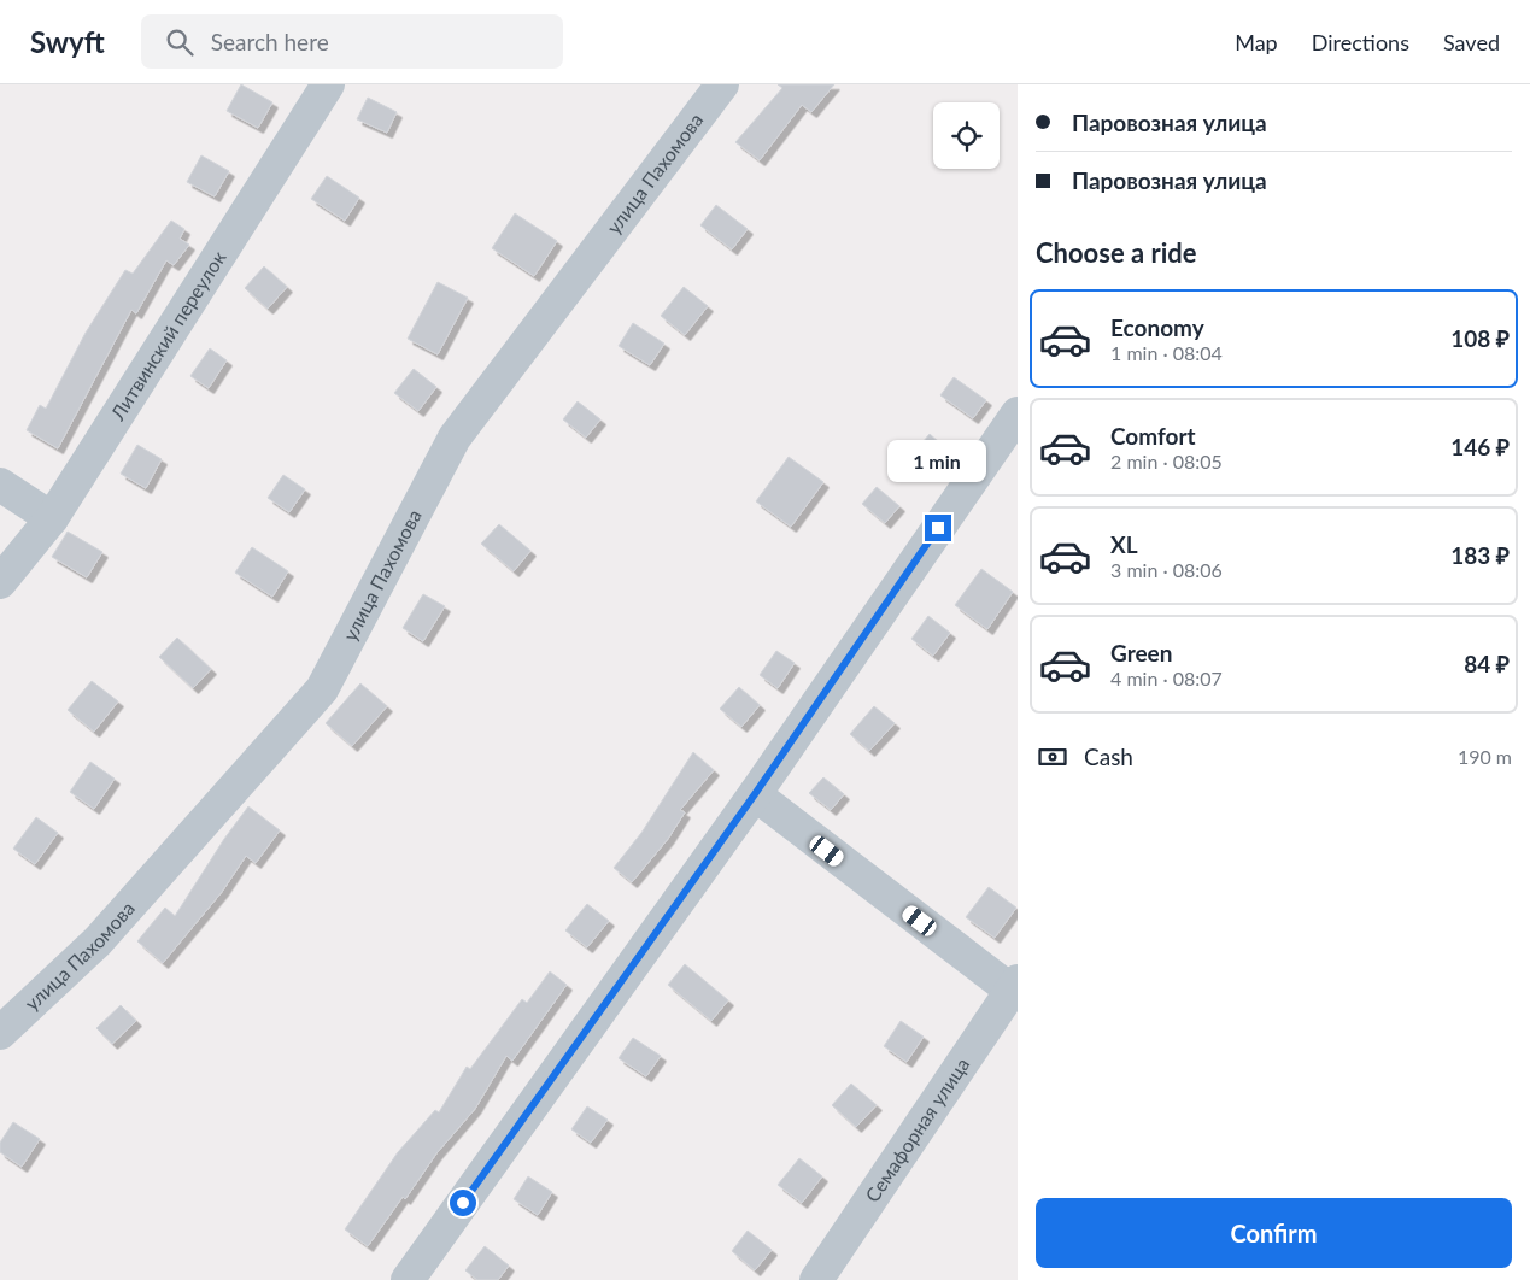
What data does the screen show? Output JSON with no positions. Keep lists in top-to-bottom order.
{
  "streets": {
    "lane": ["улица Пахомова", "Литвинский переулок", "Семафорная улица"]
  },
  "page": {
    "header": "Swyft",
    "search": "Search here",
    "nav": ["Map", "Directions", "Saved"],
    "banner": ["Паровозная улица", "Паровозная улица"],
    "heading": "Choose a ride",
    "list": [
      {
        "name": "Economy",
        "note": "1 min · 08:04",
        "value": "108 ₽"
      },
      {
        "name": "Comfort",
        "note": "2 min · 08:05",
        "value": "146 ₽"
      },
      {
        "name": "XL",
        "note": "3 min · 08:06",
        "value": "183 ₽"
      },
      {
        "name": "Green",
        "note": "4 min · 08:07",
        "value": "84 ₽"
      }
    ],
    "bubble": "1 min",
    "pay": ["Cash", "190 m"],
    "buttons": "Confirm"
  }
}
